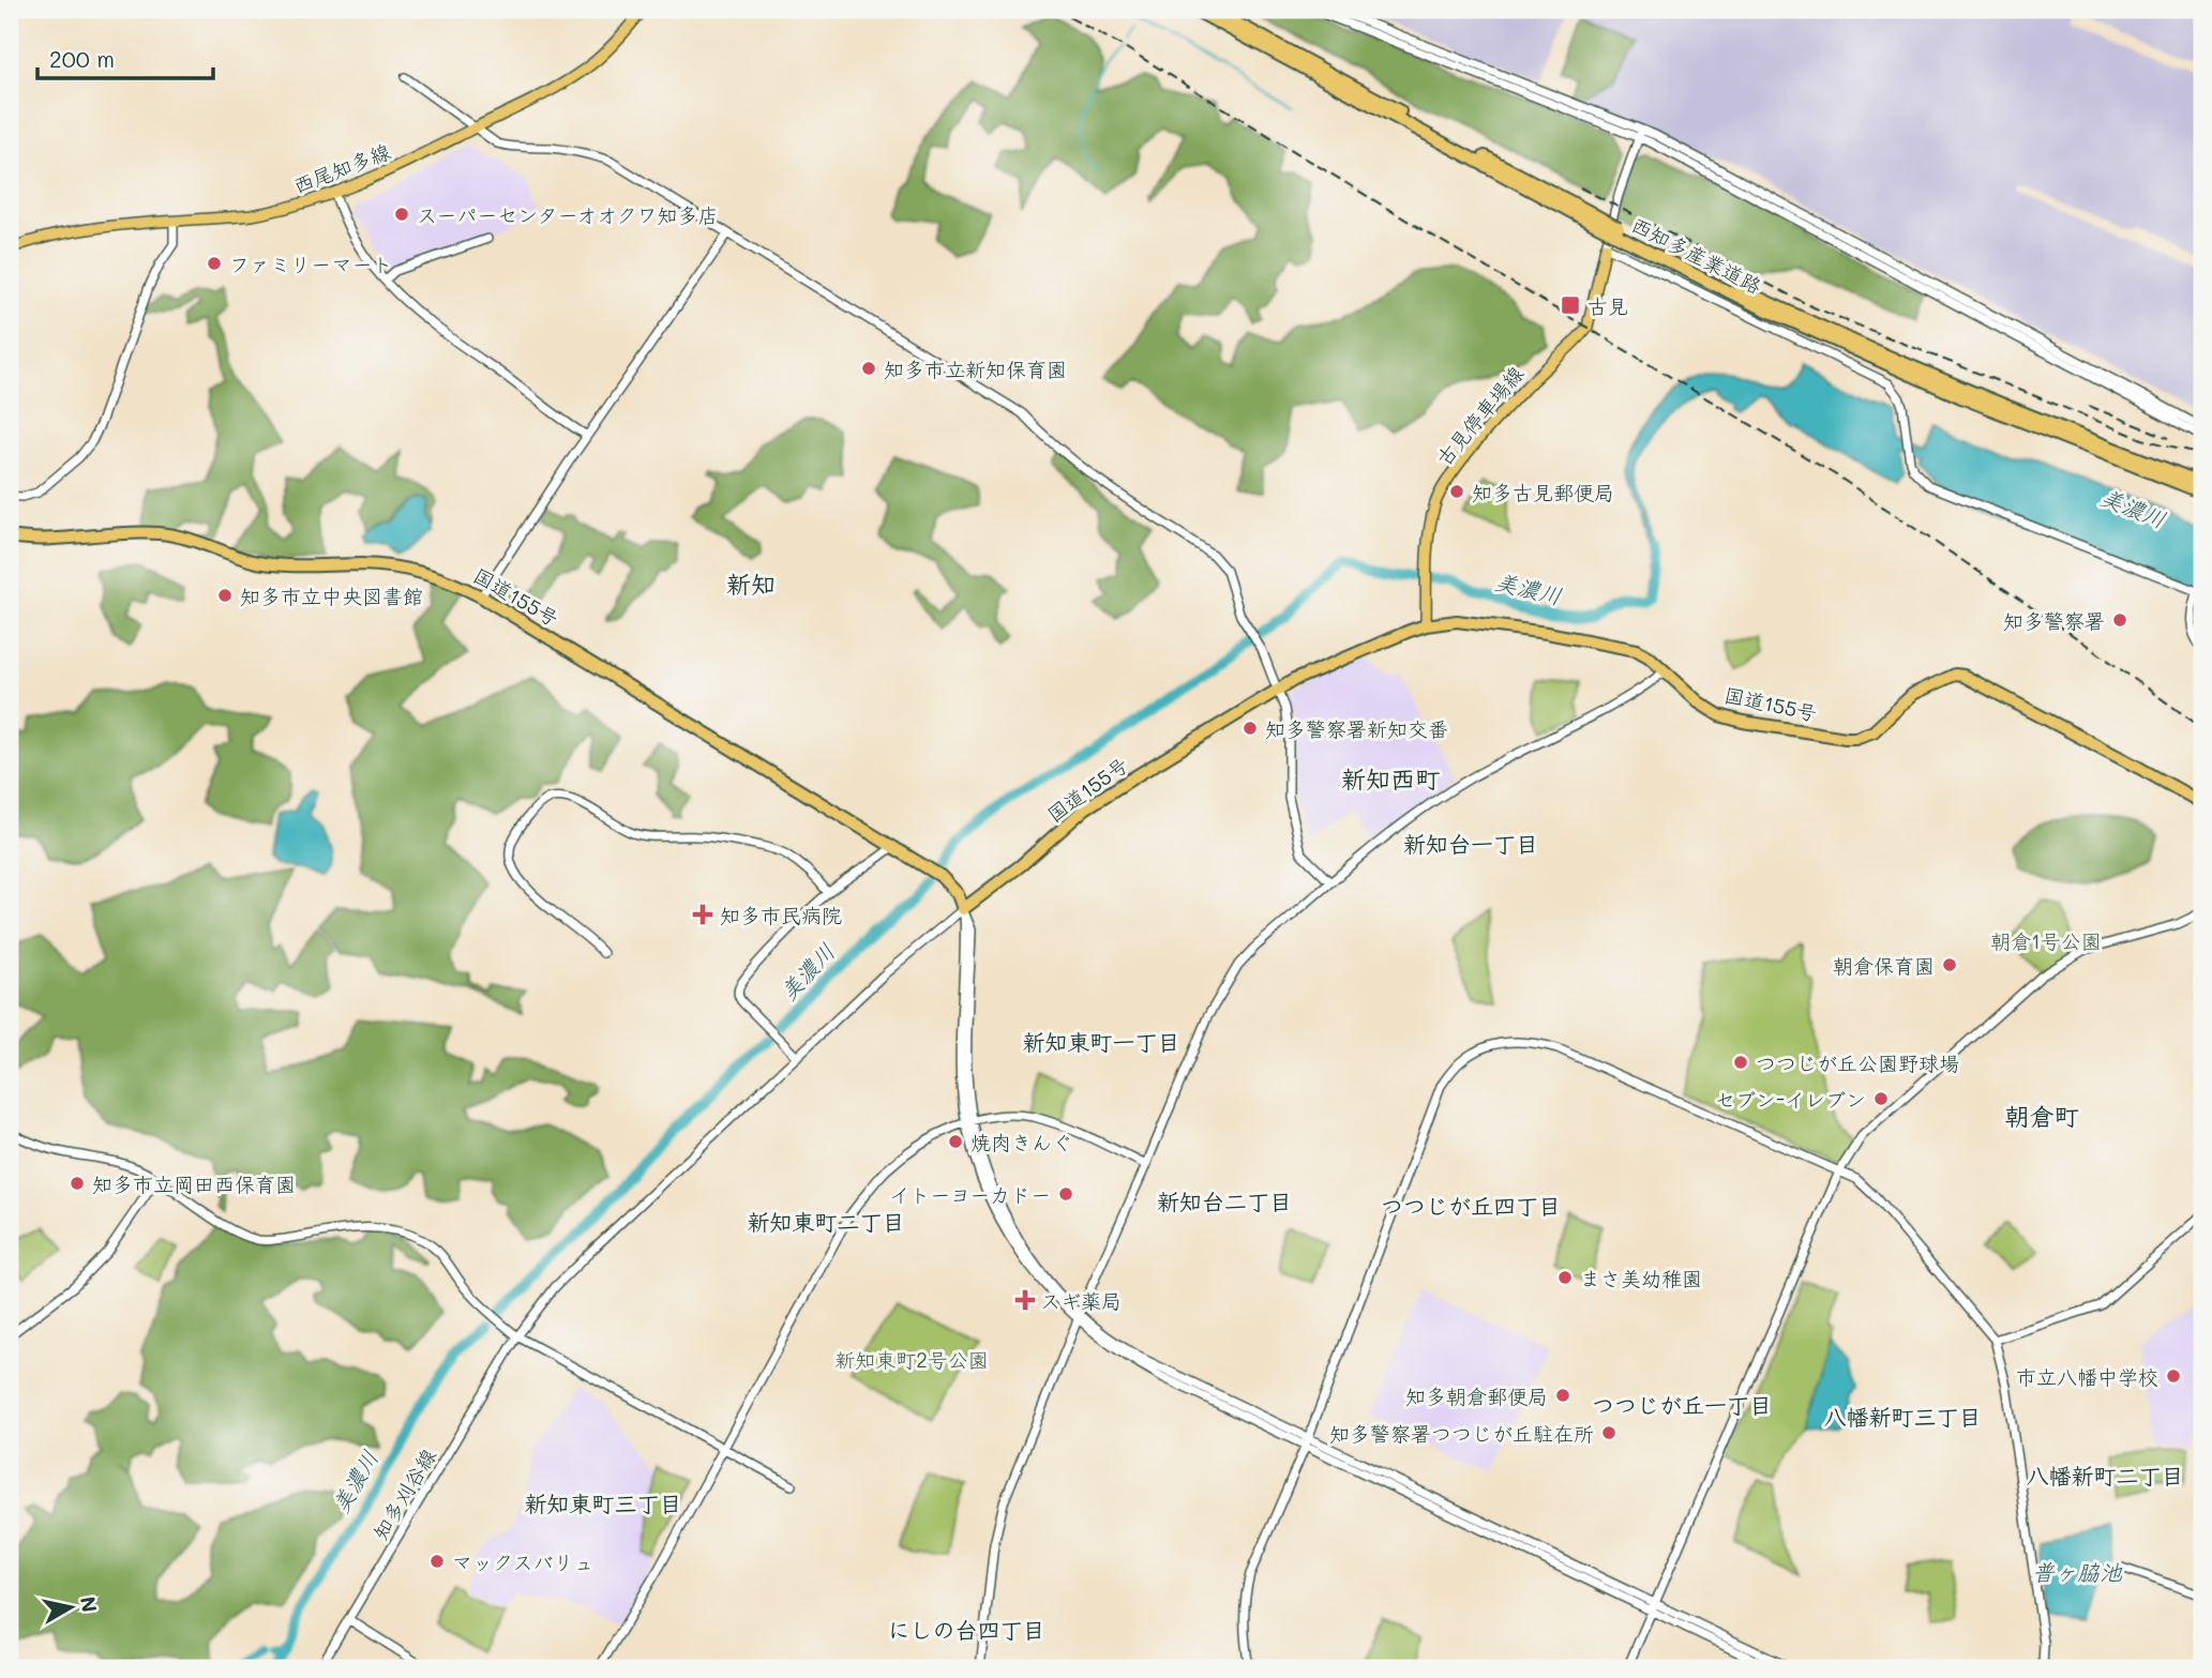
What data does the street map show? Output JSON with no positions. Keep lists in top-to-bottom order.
{
  "streets": {
    "highway": ["西知多産業道路", "国道155号"],
    "main road": ["西尾知多線", "古見停車場線"],
    "street": ["知多刈谷線"]
  },
  "crossings": [
    ["古見停車場線", "国道155号"],
    ["国道155号", "知多刈谷線"]
  ],
  "districts": [
    "新知",
    "新知西町",
    "新知台一丁目",
    "新知東町一丁目",
    "朝倉町",
    "新知台二丁目",
    "つつじが丘四丁目",
    "新知東町二丁目",
    "つつじが丘一丁目",
    "八幡新町三丁目",
    "八幡新町二丁目",
    "新知東町三丁目",
    "にしの台四丁目"
  ],
  "water": ["美濃川", "普ヶ脇池"],
  "parks": ["朝倉1号公園", "新知東町2号公園"],
  "places": {
    "other": [
      "スーパーセンターオオクワ知多店",
      "ファミリーマート",
      "知多市立新知保育園",
      "知多古見郵便局",
      "知多市立中央図書館",
      "知多警察署",
      "知多警察署新知交番",
      "朝倉保育園",
      "つつじが丘公園野球場",
      "セブン-イレブン",
      "焼肉きんぐ",
      "知多市立岡田西保育園",
      "イトーヨーカドー",
      "まさ美幼稚園",
      "市立八幡中学校",
      "知多朝倉郵便局",
      "知多警察署つつじが丘駐在所",
      "マックスバリュ"
    ],
    "transit": ["古見"],
    "health": ["知多市民病院", "スギ薬局"]
  },
  "scale_bar": "200 m",
  "north": "right"
}
